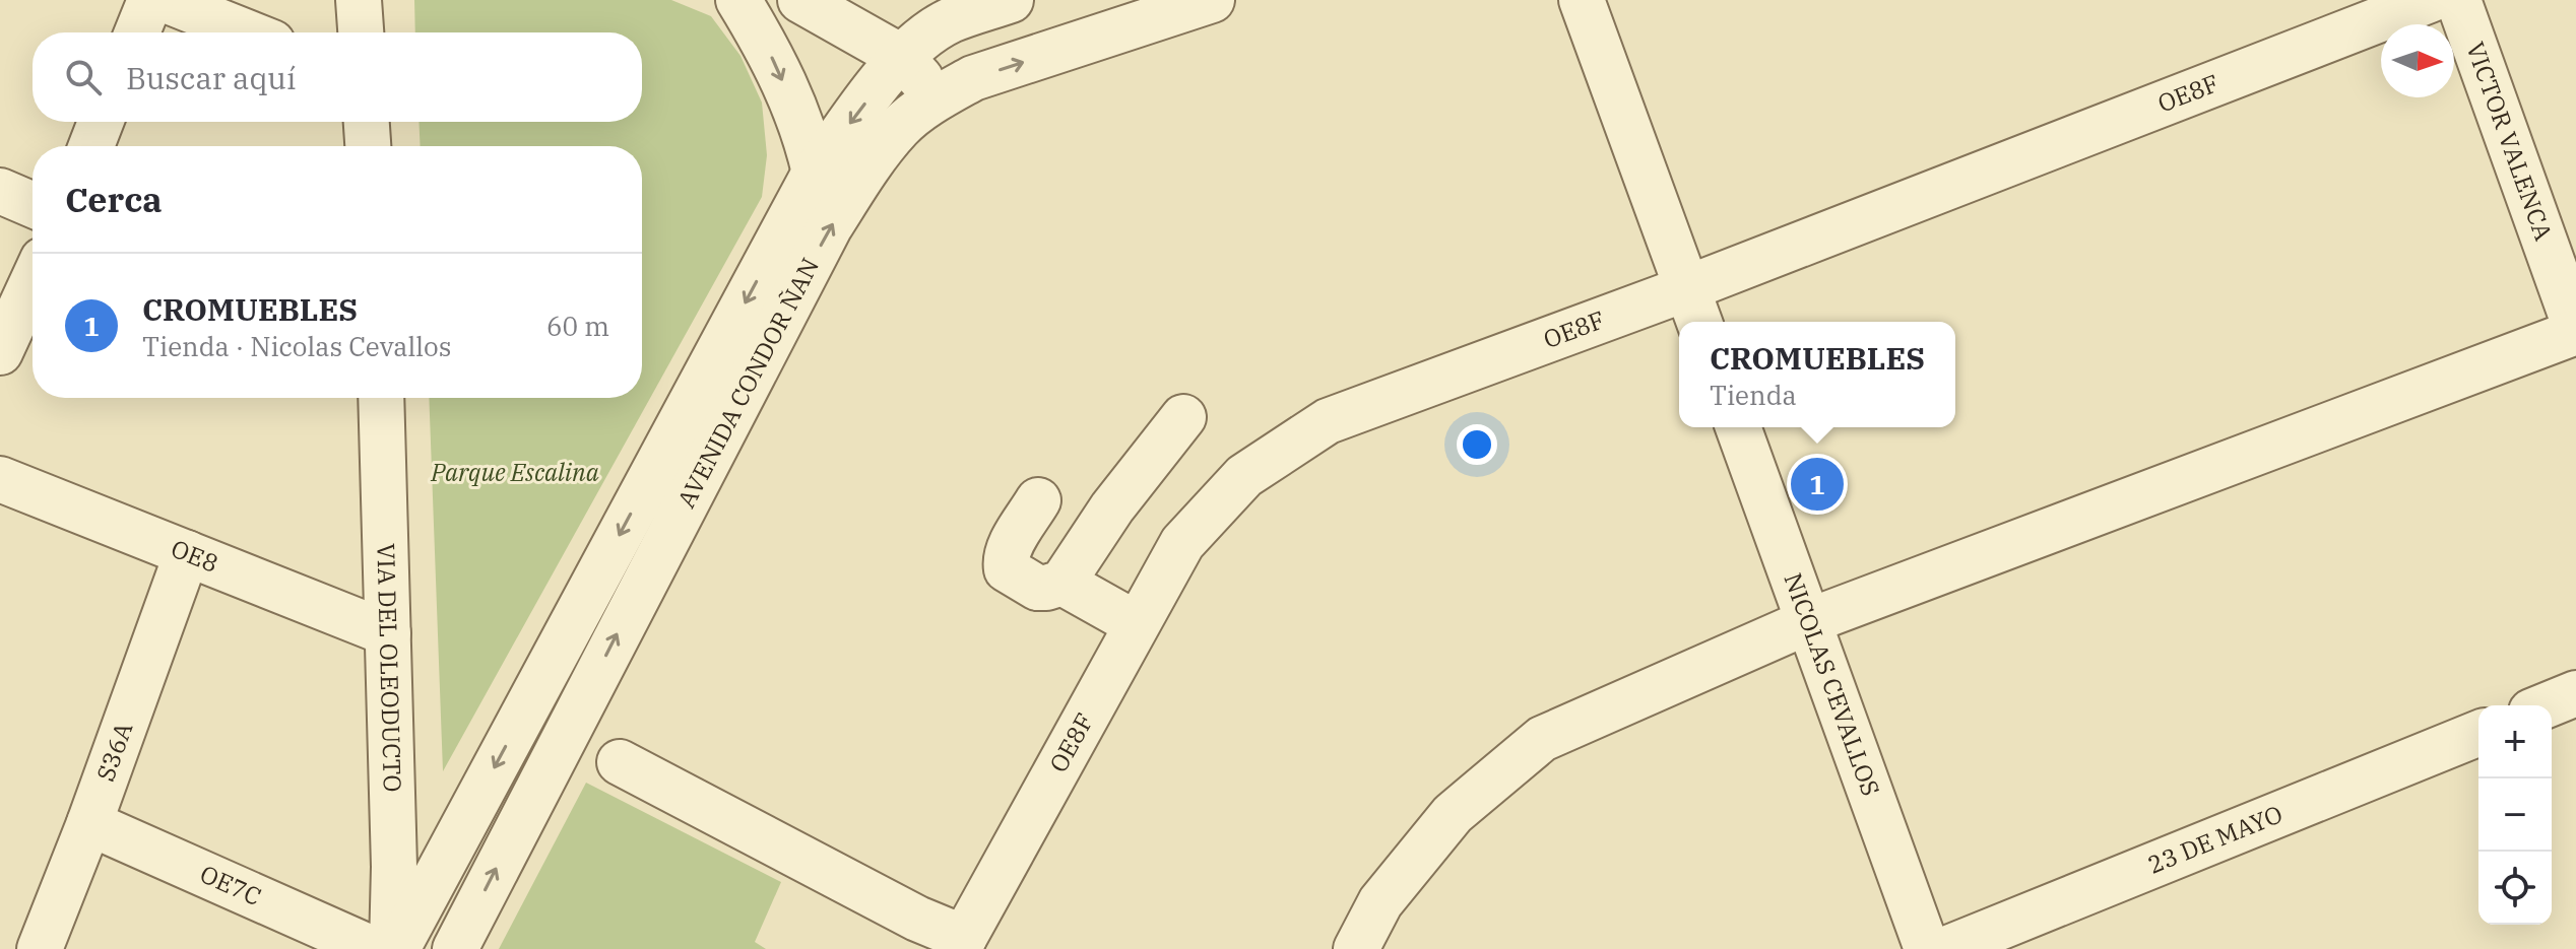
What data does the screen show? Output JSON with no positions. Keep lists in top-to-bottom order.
{
  "streets": {
    "street": [
      "OE8F",
      "VICTOR VALENCA",
      "AVENIDA CONDOR ÑAN",
      "OE8",
      "VIA DEL OLEODUCTO",
      "NICOLAS CEVALLOS",
      "S36A",
      "23 DE MAYO",
      "OE7C"
    ]
  },
  "crossings": [
    ["AVENIDA CONDOR ÑAN", "VIA DEL OLEODUCTO"],
    ["OE8", "VIA DEL OLEODUCTO"],
    ["OE8", "S36A"],
    ["S36A", "OE7C"]
  ],
  "parks": ["Parque Escalina"],
  "north": "right",
  "page": {
    "search": "Buscar aquí",
    "heading": "Cerca",
    "list": [
      {
        "mark": "1",
        "name": "CROMUEBLES",
        "note": "Tienda · Nicolas Cevallos",
        "value": "60 m"
      }
    ],
    "popup": ["CROMUEBLES", "Tienda"],
    "pins": "1",
    "map_buttons": ["+", "−"]
  }
}
